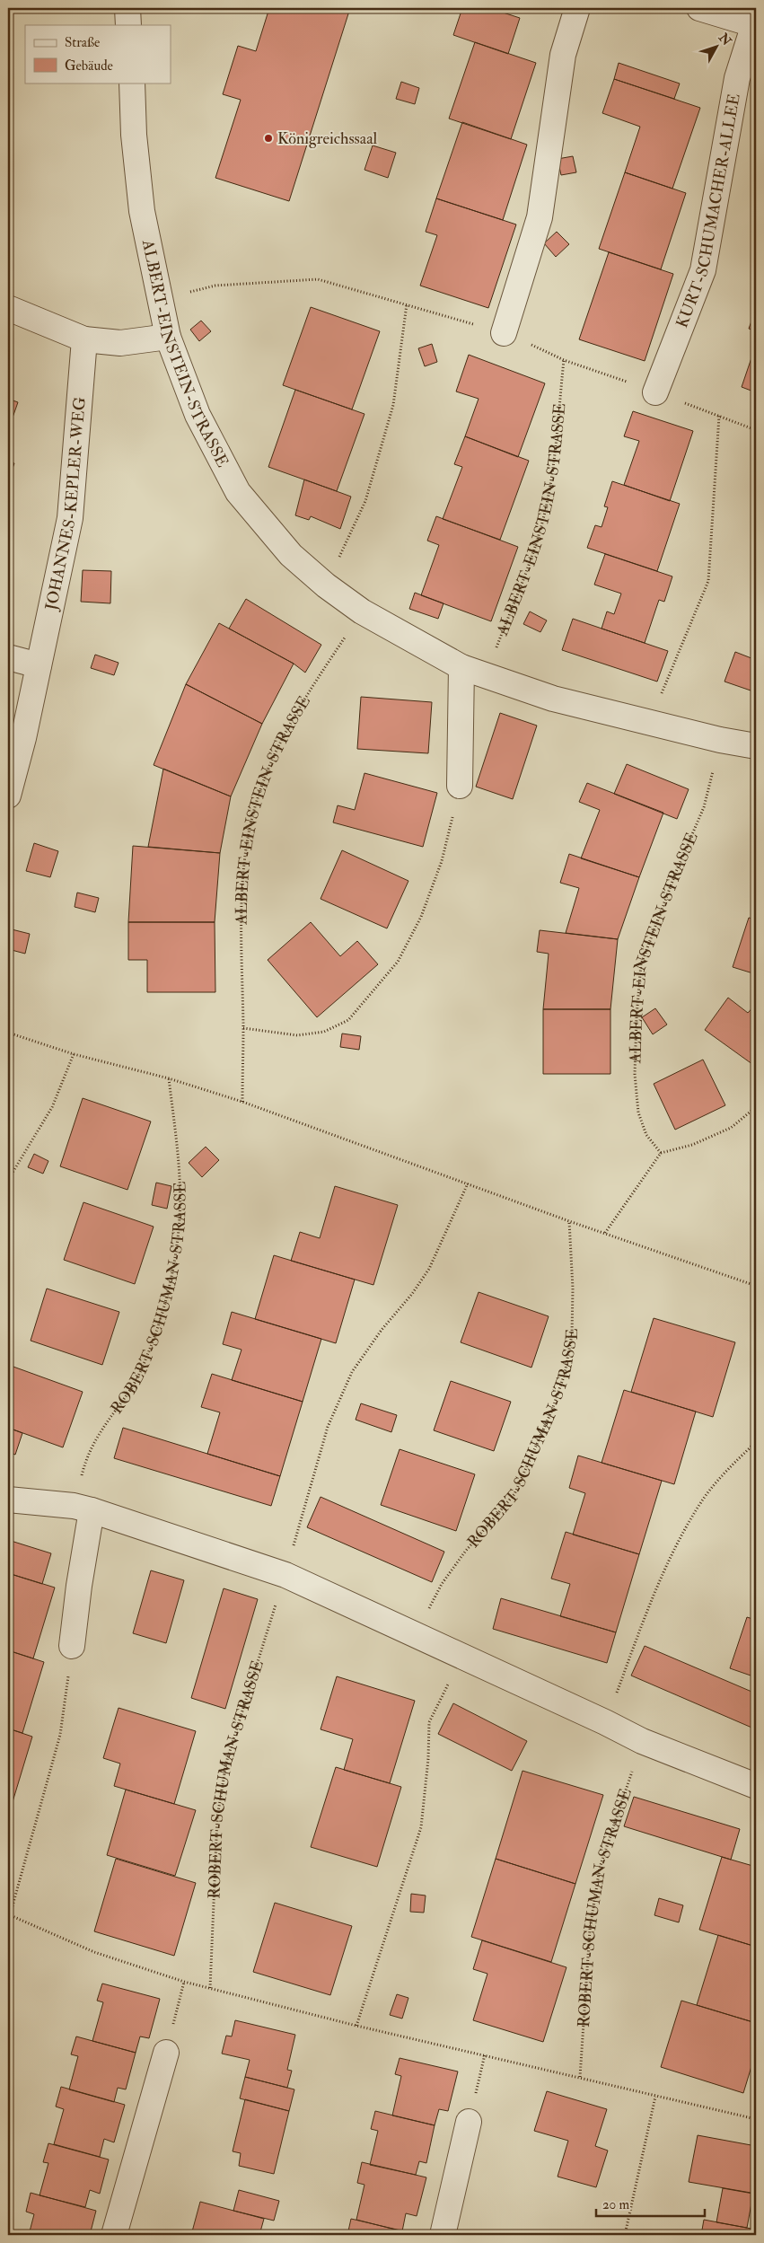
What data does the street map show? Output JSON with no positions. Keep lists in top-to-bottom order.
{
  "streets": {
    "street": ["KURT-SCHUMACHER-ALLEE", "ALBERT-EINSTEIN-STRASSE", "JOHANNES-KEPLER-WEG"],
    "path": ["ROBERT-SCHUMAN-STRASSE"]
  },
  "places": ["Königreichssaal"],
  "legend": ["Straße", "Gebäude"],
  "scale_bar": "20 m",
  "north": "top right"
}
